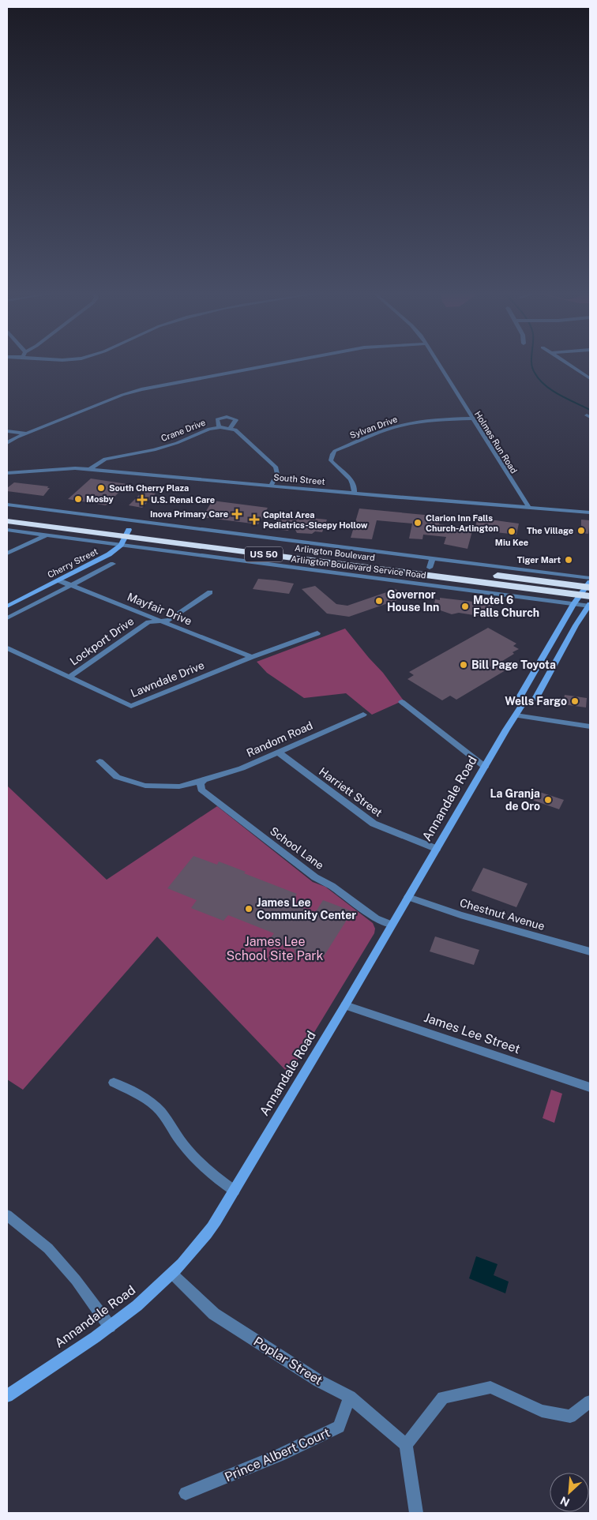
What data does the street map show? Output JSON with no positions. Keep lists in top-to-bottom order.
{
  "streets": {
    "highway": ["Arlington Boulevard", "US 50"],
    "main road": ["Cherry Street", "Annandale Road"],
    "street": [
      "Sylvan Drive",
      "Crane Drive",
      "Holmes Run Road",
      "South Street",
      "Arlington Boulevard Service Road",
      "Mayfair Drive",
      "Lockport Drive",
      "Lawndale Drive",
      "Random Road",
      "Harriett Street",
      "School Lane",
      "Chestnut Avenue",
      "James Lee Street",
      "Poplar Street",
      "Prince Albert Court"
    ]
  },
  "crossings": [
    ["Sylvan Drive", "Holmes Run Road"],
    ["Sylvan Drive", "South Street"],
    ["Crane Drive", "South Street"],
    ["Holmes Run Road", "South Street"],
    ["Arlington Boulevard", "Cherry Street"],
    ["Arlington Boulevard", "Arlington Boulevard Service Road"],
    ["Arlington Boulevard", "Annandale Road"],
    ["Cherry Street", "Arlington Boulevard Service Road"],
    ["Cherry Street", "Mayfair Drive"],
    ["Arlington Boulevard Service Road", "Annandale Road"],
    ["Mayfair Drive", "Lockport Drive"],
    ["Mayfair Drive", "Lawndale Drive"],
    ["Lockport Drive", "Lawndale Drive"],
    ["Random Road", "Harriett Street"],
    ["Random Road", "School Lane"],
    ["Harriett Street", "Annandale Road"],
    ["Annandale Road", "School Lane"],
    ["Annandale Road", "Chestnut Avenue"],
    ["Annandale Road", "James Lee Street"],
    ["Annandale Road", "Poplar Street"],
    ["Poplar Street", "Prince Albert Court"]
  ],
  "parks": ["James Lee School Site Park"],
  "places": {
    "other": [
      "South Cherry Plaza",
      "Mosby",
      "Clarion Inn Falls Church-Arlington",
      "The Village",
      "Miu Kee",
      "Tiger Mart",
      "Governor House Inn",
      "Motel 6 Falls Church",
      "Bill Page Toyota",
      "Wells Fargo",
      "La Granja de Oro",
      "James Lee Community Center"
    ],
    "health": ["U.S. Renal Care", "Inova Primary Care", "Capital Area Pediatrics-Sleepy Hollow"]
  },
  "north": "bottom left"
}
